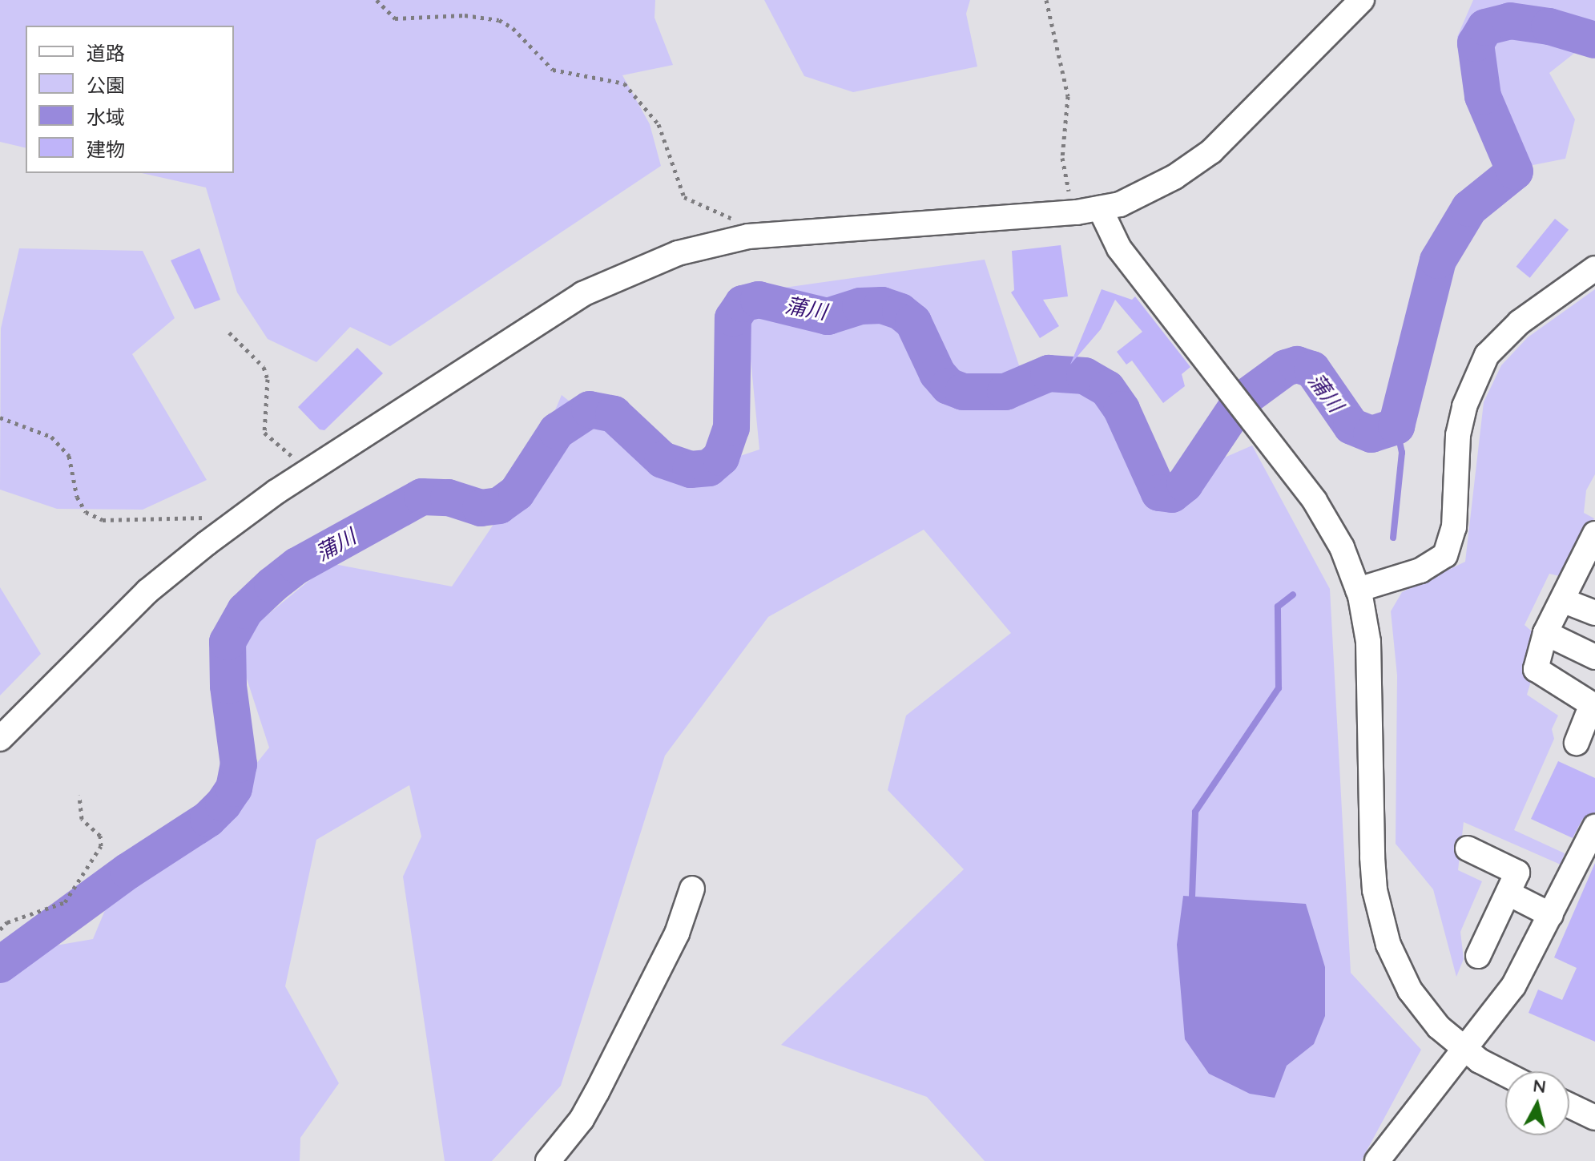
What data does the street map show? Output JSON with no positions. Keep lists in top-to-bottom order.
{
  "water": ["蒲川"],
  "legend": [
    "道路",
    "公園",
    "水域",
    "建物"
  ],
  "north": "top"
}
